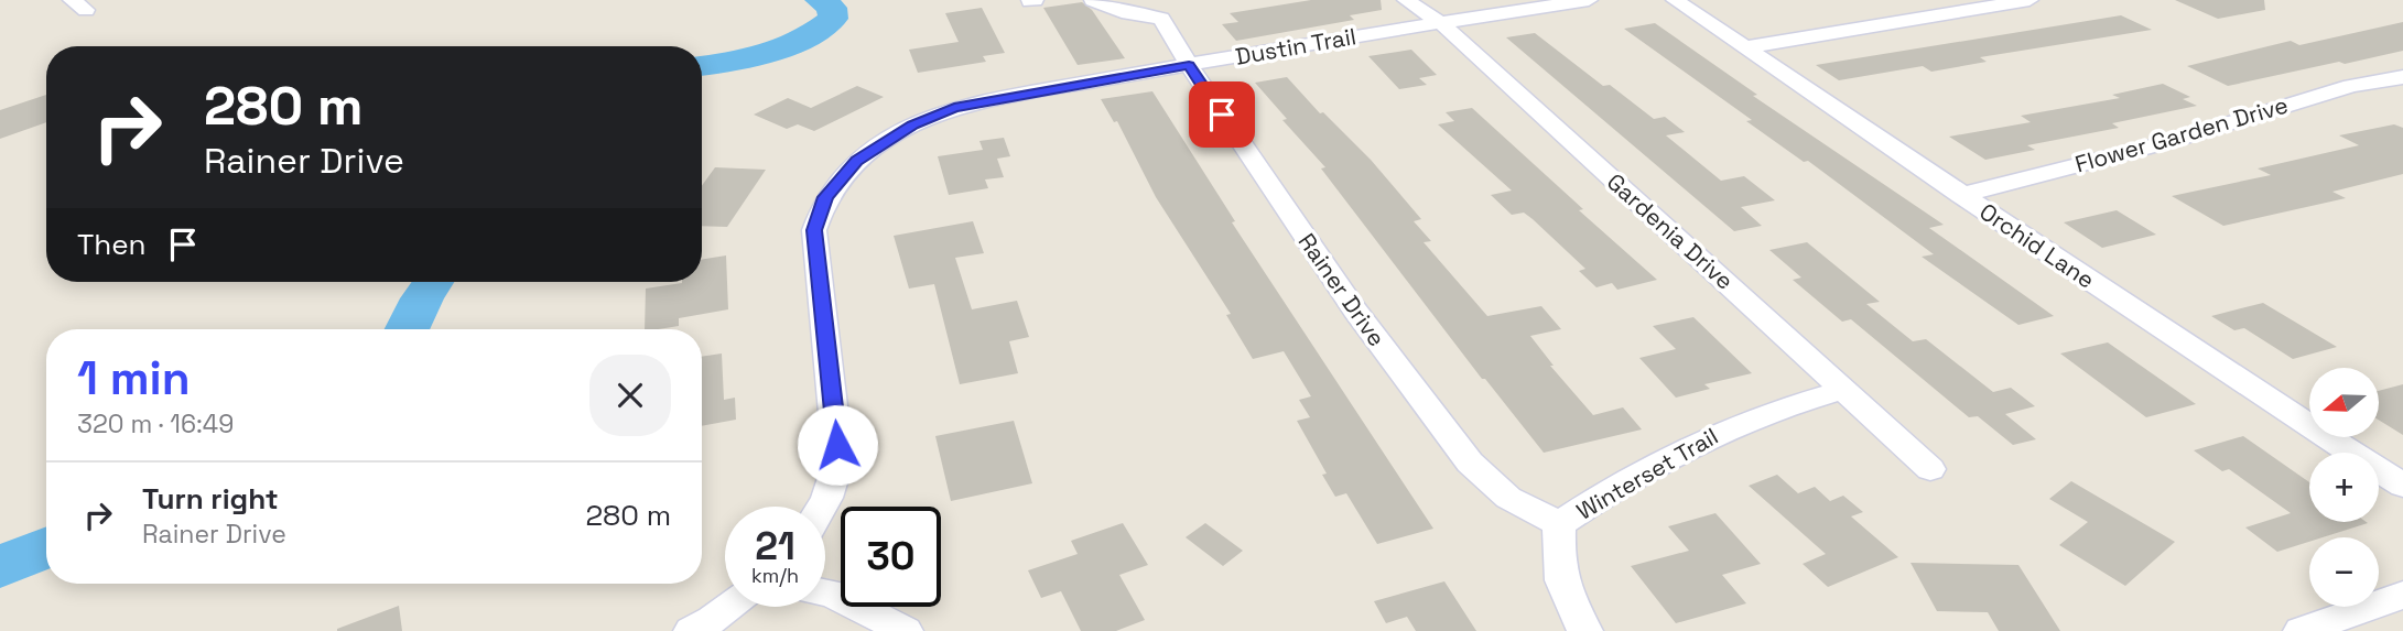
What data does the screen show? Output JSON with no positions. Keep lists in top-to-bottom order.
{
  "streets": {
    "street": [
      "Dustin Trail",
      "Flower Garden Drive",
      "Gardenia Drive",
      "Orchid Lane",
      "Rainer Drive",
      "Winterset Trail"
    ]
  },
  "crossings": [
    ["Dustin Trail", "Gardenia Drive"],
    ["Dustin Trail", "Rainer Drive"],
    ["Flower Garden Drive", "Orchid Lane"],
    ["Gardenia Drive", "Winterset Trail"],
    ["Rainer Drive", "Winterset Trail"]
  ],
  "north": "left",
  "page": {
    "turn": ["280 m", "Rainer Drive"],
    "then": "Then",
    "heading": ["1 min", "320 m · 16:49"],
    "map_buttons": ["+", "−"],
    "list": [
      {
        "name": "Turn right",
        "note": "Rainer Drive",
        "value": "280 m"
      }
    ],
    "speed": "21 km/h",
    "limit": "30"
  }
}
